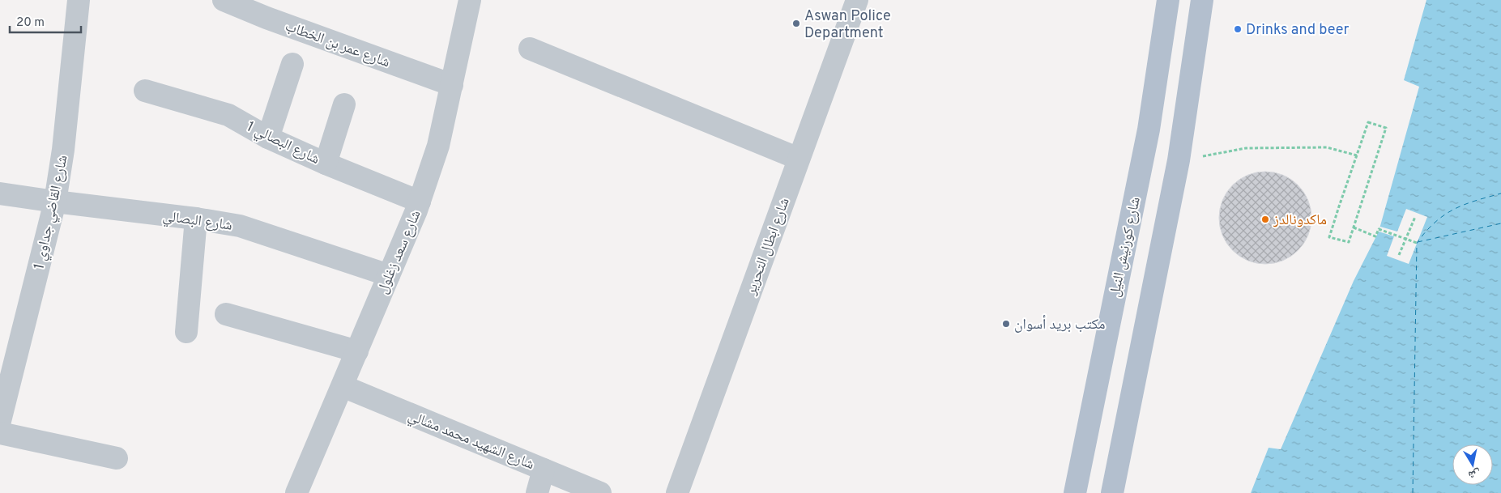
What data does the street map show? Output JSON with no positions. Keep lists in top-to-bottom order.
{
  "streets": {
    "main road": ["شارع كورنيش النيل"],
    "street": [
      "شارع عمر بن الخطاب",
      "شارع البصالي 1",
      "شارع القاضي جداوي 1",
      "شارع البصالي",
      "شارع ابطال التحرير",
      "شارع سعد زغلول",
      "شارع الشهيد محمد مشالي"
    ]
  },
  "crossings": [
    ["شارع عمر بن الخطاب", "شارع سعد زغلول"],
    ["شارع البصالي 1", "شارع سعد زغلول"],
    ["شارع القاضي جداوي 1", "شارع البصالي"],
    ["شارع البصالي", "شارع سعد زغلول"],
    ["شارع سعد زغلول", "شارع الشهيد محمد مشالي"]
  ],
  "places": [
    "Aswan Police Department",
    "Drinks and beer",
    "ماكدونالدز",
    "مكتب بريد أسوان"
  ],
  "scale_bar": "20 m",
  "north": "bottom"
}
